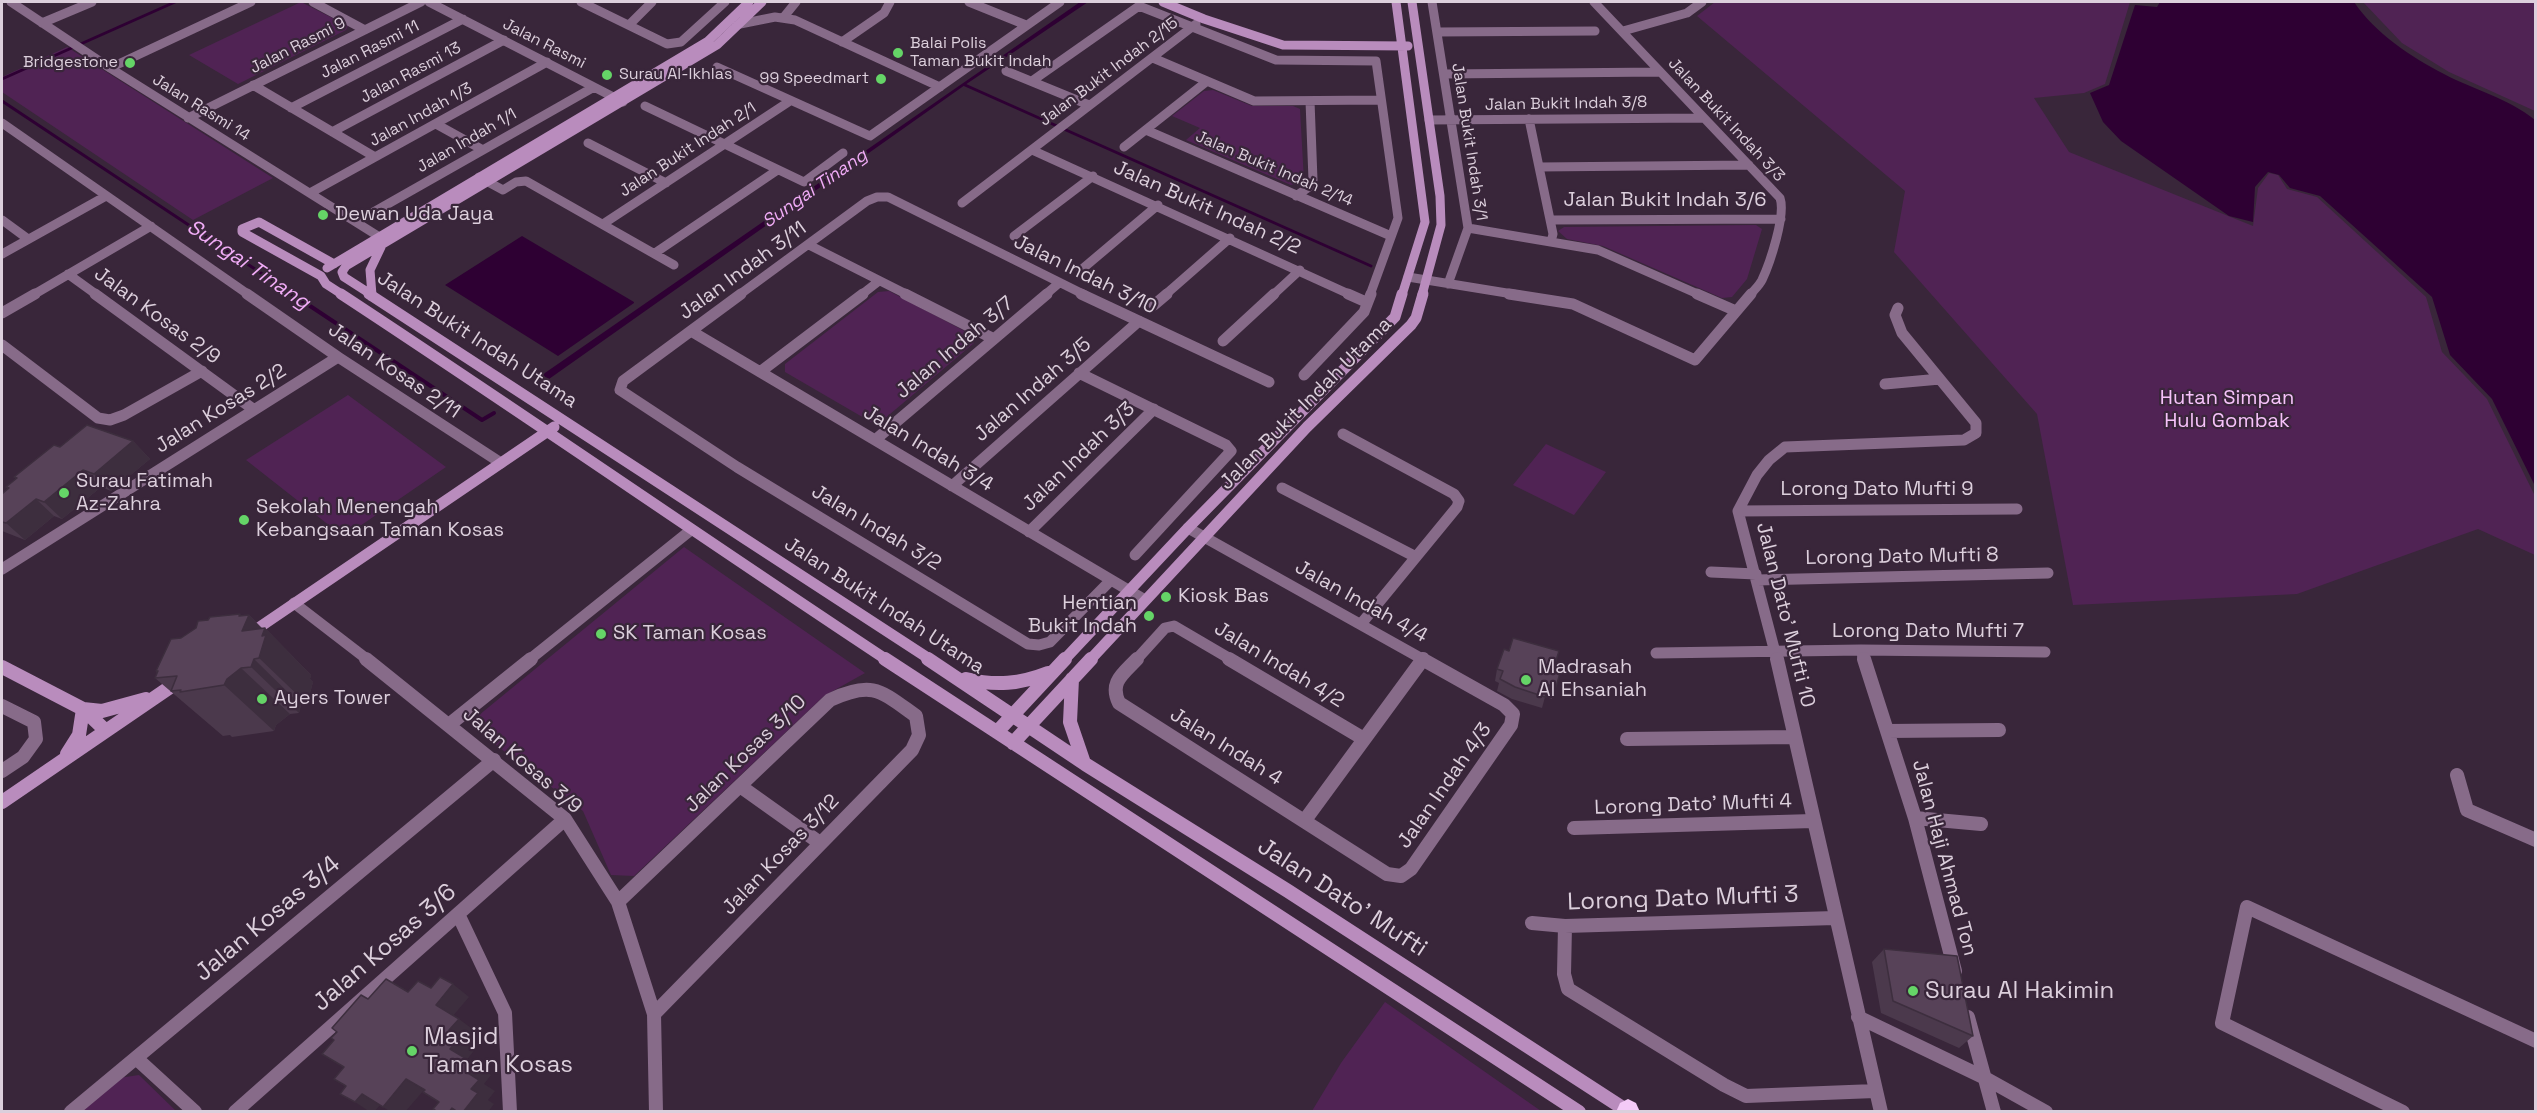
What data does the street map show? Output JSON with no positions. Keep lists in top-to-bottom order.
{
  "streets": {
    "street": [
      "Jalan Rasmi",
      "Jalan Rasmi 9",
      "Jalan Rasmi 11",
      "Jalan Bukit Indah 2/15",
      "Jalan Rasmi 13",
      "Jalan Bukit Indah 3/8",
      "Jalan Rasmi 14",
      "Jalan Indah 1/3",
      "Jalan Bukit Indah 3/3",
      "Jalan Indah 1/1",
      "Jalan Bukit Indah 3/1",
      "Jalan Bukit Indah 2/1",
      "Jalan Bukit Indah 2/14",
      "Jalan Bukit Indah 3/6",
      "Jalan Bukit Indah 2/2",
      "Jalan Indah 3/11",
      "Jalan Indah 3/10",
      "Jalan Kosas 2/9",
      "Jalan Bukit Indah Utama",
      "Jalan Indah 3/7",
      "Jalan Kosas 2/11",
      "Jalan Indah 3/5",
      "Jalan Kosas 2/2",
      "Jalan Indah 3/4",
      "Jalan Indah 3/3",
      "Lorong Dato Mufti 9",
      "Jalan Indah 3/2",
      "Lorong Dato Mufti 8",
      "Jalan Indah 4/4",
      "Jalan Dato' Mufti 10",
      "Lorong Dato Mufti 7",
      "Jalan Indah 4/2",
      "Jalan Indah 4",
      "Jalan Kosas 3/10",
      "Jalan Kosas 3/9",
      "Jalan Indah 4/3",
      "Lorong Dato' Mufti 4",
      "Jalan Kosas 3/12",
      "Jalan Haji Ahmad Ton",
      "Jalan Dato' Mufti",
      "Lorong Dato Mufti 3",
      "Jalan Kosas 3/4",
      "Jalan Kosas 3/6"
    ]
  },
  "crossings": [
    ["Jalan Rasmi", "Jalan Rasmi 11"],
    ["Jalan Rasmi", "Jalan Rasmi 13"],
    ["Jalan Rasmi", "Jalan Indah 1/3"],
    ["Jalan Rasmi", "Jalan Indah 1/1"],
    ["Jalan Rasmi", "Jalan Bukit Indah Utama"],
    ["Jalan Rasmi 9", "Jalan Rasmi 14"],
    ["Jalan Bukit Indah 2/15", "Jalan Bukit Indah 2/2"],
    ["Jalan Bukit Indah 3/8", "Jalan Bukit Indah 3/3"],
    ["Jalan Bukit Indah 3/8", "Jalan Bukit Indah 3/1"],
    ["Jalan Bukit Indah 3/8", "Jalan Bukit Indah Utama"],
    ["Jalan Rasmi 14", "Jalan Indah 1/3"],
    ["Jalan Rasmi 14", "Jalan Indah 1/1"],
    ["Jalan Rasmi 14", "Jalan Bukit Indah Utama"],
    ["Jalan Bukit Indah 3/3", "Jalan Bukit Indah 3/6"],
    ["Jalan Indah 3/11", "Jalan Indah 3/10"],
    ["Jalan Indah 3/11", "Jalan Indah 3/4"],
    ["Jalan Indah 3/11", "Jalan Indah 3/2"],
    ["Jalan Indah 3/10", "Jalan Indah 3/7"],
    ["Jalan Indah 3/10", "Jalan Indah 3/5"],
    ["Jalan Kosas 2/9", "Jalan Kosas 2/2"],
    ["Jalan Bukit Indah Utama", "Jalan Indah 3/4"],
    ["Jalan Bukit Indah Utama", "Jalan Indah 4/4"],
    ["Jalan Bukit Indah Utama", "Jalan Dato' Mufti"],
    ["Jalan Indah 3/7", "Jalan Indah 3/4"],
    ["Jalan Kosas 2/11", "Jalan Kosas 2/2"],
    ["Jalan Indah 3/5", "Jalan Indah 3/4"],
    ["Jalan Indah 3/4", "Jalan Indah 3/3"],
    ["Jalan Indah 3/4", "Jalan Indah 3/2"],
    ["Lorong Dato Mufti 9", "Jalan Dato' Mufti 10"],
    ["Lorong Dato Mufti 8", "Jalan Dato' Mufti 10"],
    ["Jalan Indah 4/4", "Jalan Indah 4/3"],
    ["Jalan Dato' Mufti 10", "Lorong Dato Mufti 7"],
    ["Jalan Dato' Mufti 10", "Lorong Dato' Mufti 4"],
    ["Jalan Dato' Mufti 10", "Lorong Dato Mufti 3"],
    ["Lorong Dato Mufti 7", "Jalan Haji Ahmad Ton"],
    ["Jalan Indah 4/2", "Jalan Indah 4"],
    ["Jalan Indah 4", "Jalan Indah 4/3"],
    ["Jalan Kosas 3/10", "Jalan Kosas 3/9"],
    ["Jalan Kosas 3/10", "Jalan Kosas 3/12"],
    ["Jalan Kosas 3/9", "Jalan Kosas 3/12"],
    ["Jalan Kosas 3/9", "Jalan Kosas 3/4"],
    ["Jalan Kosas 3/9", "Jalan Kosas 3/6"]
  ],
  "water": ["Sungai Tinang"],
  "parks": ["Hutan Simpan Hulu Gombak"],
  "places": [
    "Balai Polis Taman Bukit Indah",
    "Bridgestone",
    "Surau Al-Ikhlas",
    "99 Speedmart",
    "Dewan Uda Jaya",
    "Surau Fatimah Az-Zahra",
    "Sekolah Menengah Kebangsaan Taman Kosas",
    "Kiosk Bas",
    "Hentian Bukit Indah",
    "SK Taman Kosas",
    "Madrasah Al Ehsaniah",
    "Ayers Tower",
    "Surau Al Hakimin",
    "Masjid Taman Kosas"
  ]
}
